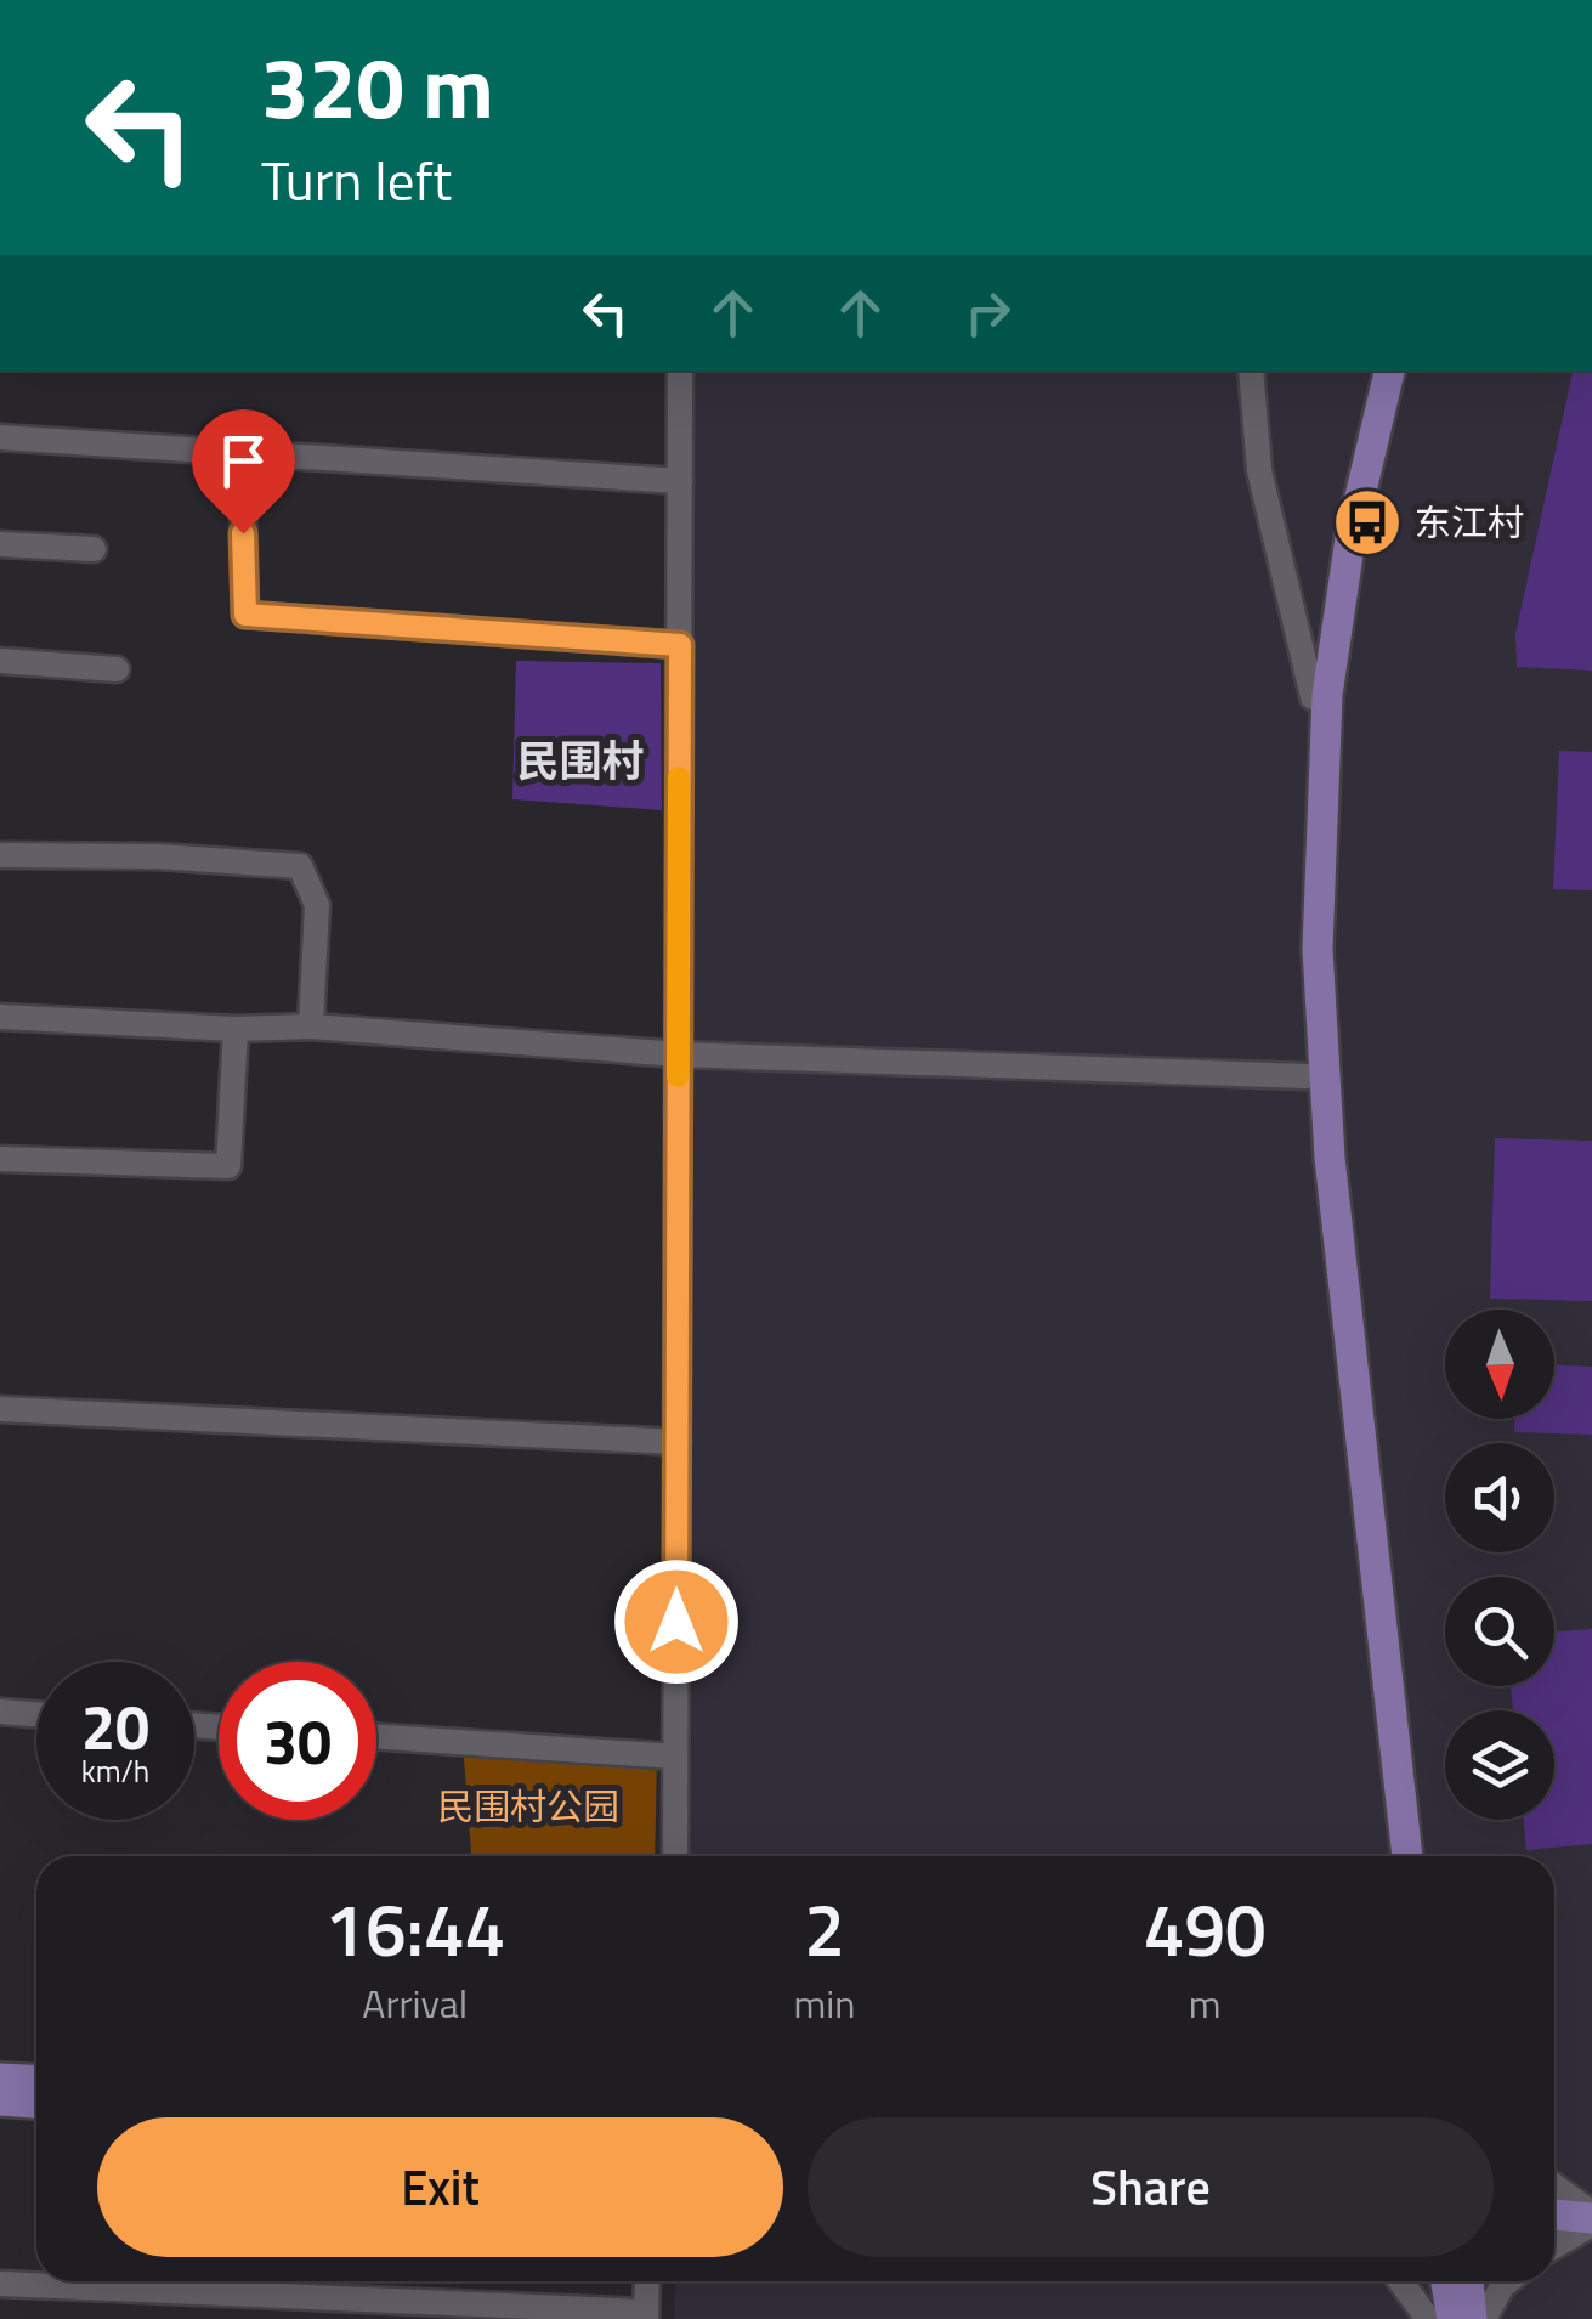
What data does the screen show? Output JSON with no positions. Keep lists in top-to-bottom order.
{
  "districts": ["民围村"],
  "parks": ["民围村公园"],
  "places": {
    "bus stop": ["东江村"]
  },
  "north": "bottom",
  "page": {
    "turn": ["320 m", "Turn left"],
    "speed": "20 km/h",
    "limit": "30",
    "eta": [
      "16:44",
      "Arrival",
      "2",
      "min",
      "490",
      "m"
    ],
    "buttons": ["Exit", "Share"]
  }
}
